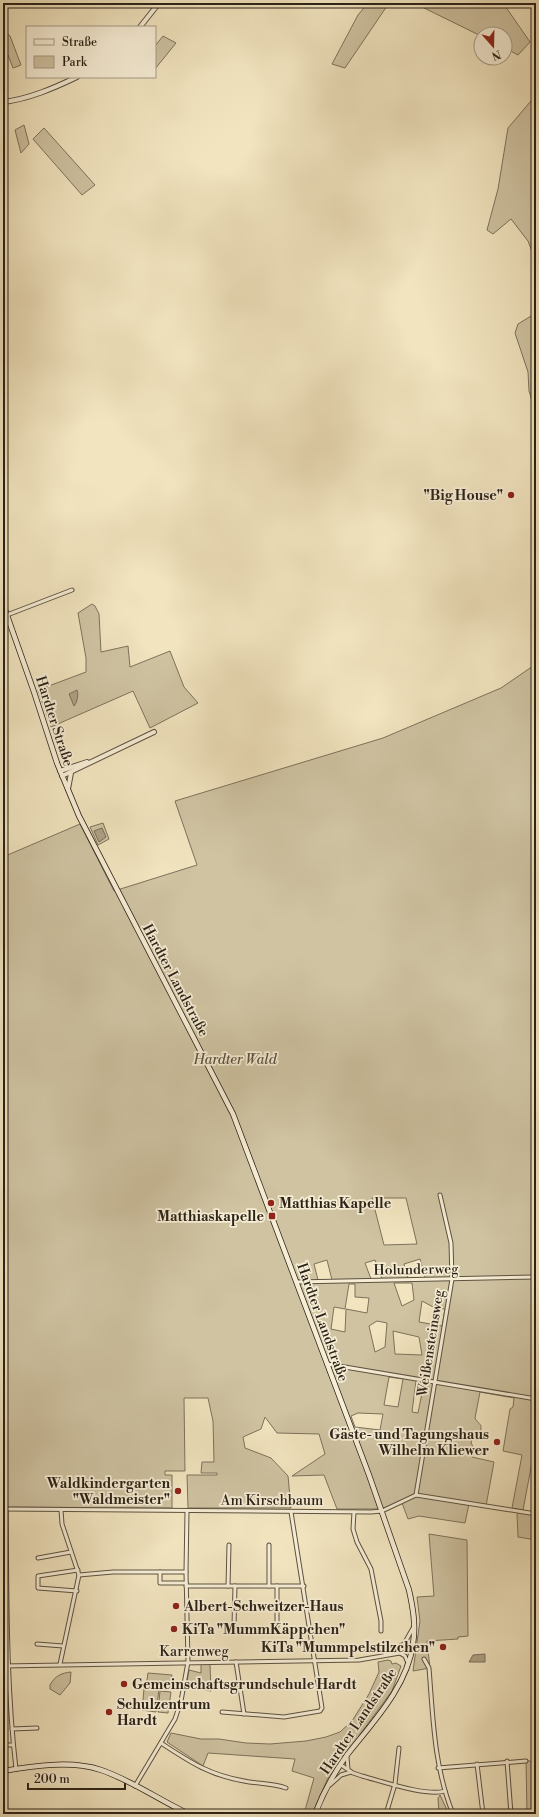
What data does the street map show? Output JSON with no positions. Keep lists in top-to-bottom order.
{
  "streets": {
    "main road": ["Hardter Straße", "Hardter Landstraße"],
    "street": [
      "Holunderweg",
      "Weißensteinsweg",
      "Am Kirschbaum",
      "Karrenweg"
    ]
  },
  "crossings": [
    ["Hardter Straße", "Hardter Landstraße"],
    ["Hardter Landstraße", "Holunderweg"],
    ["Hardter Landstraße", "Am Kirschbaum"],
    ["Hardter Landstraße", "Karrenweg"],
    ["Holunderweg", "Weißensteinsweg"],
    ["Weißensteinsweg", "Am Kirschbaum"]
  ],
  "parks": ["Hardter Wald"],
  "places": {
    "other": [
      "\"Big House\"",
      "Matthias Kapelle",
      "Gäste- und Tagungshaus Wilhelm Kliewer",
      "Waldkindergarten \"Waldmeister\"",
      "Albert-Schweitzer-Haus",
      "KiTa \"MummKäppchen\"",
      "KiTa \"Mummpelstilzchen\"",
      "Gemeinschaftsgrundschule Hardt",
      "Schulzentrum Hardt"
    ],
    "transit": ["Matthiaskapelle"]
  },
  "legend": ["Straße", "Park"],
  "scale_bar": "200 m",
  "north": "bottom"
}
